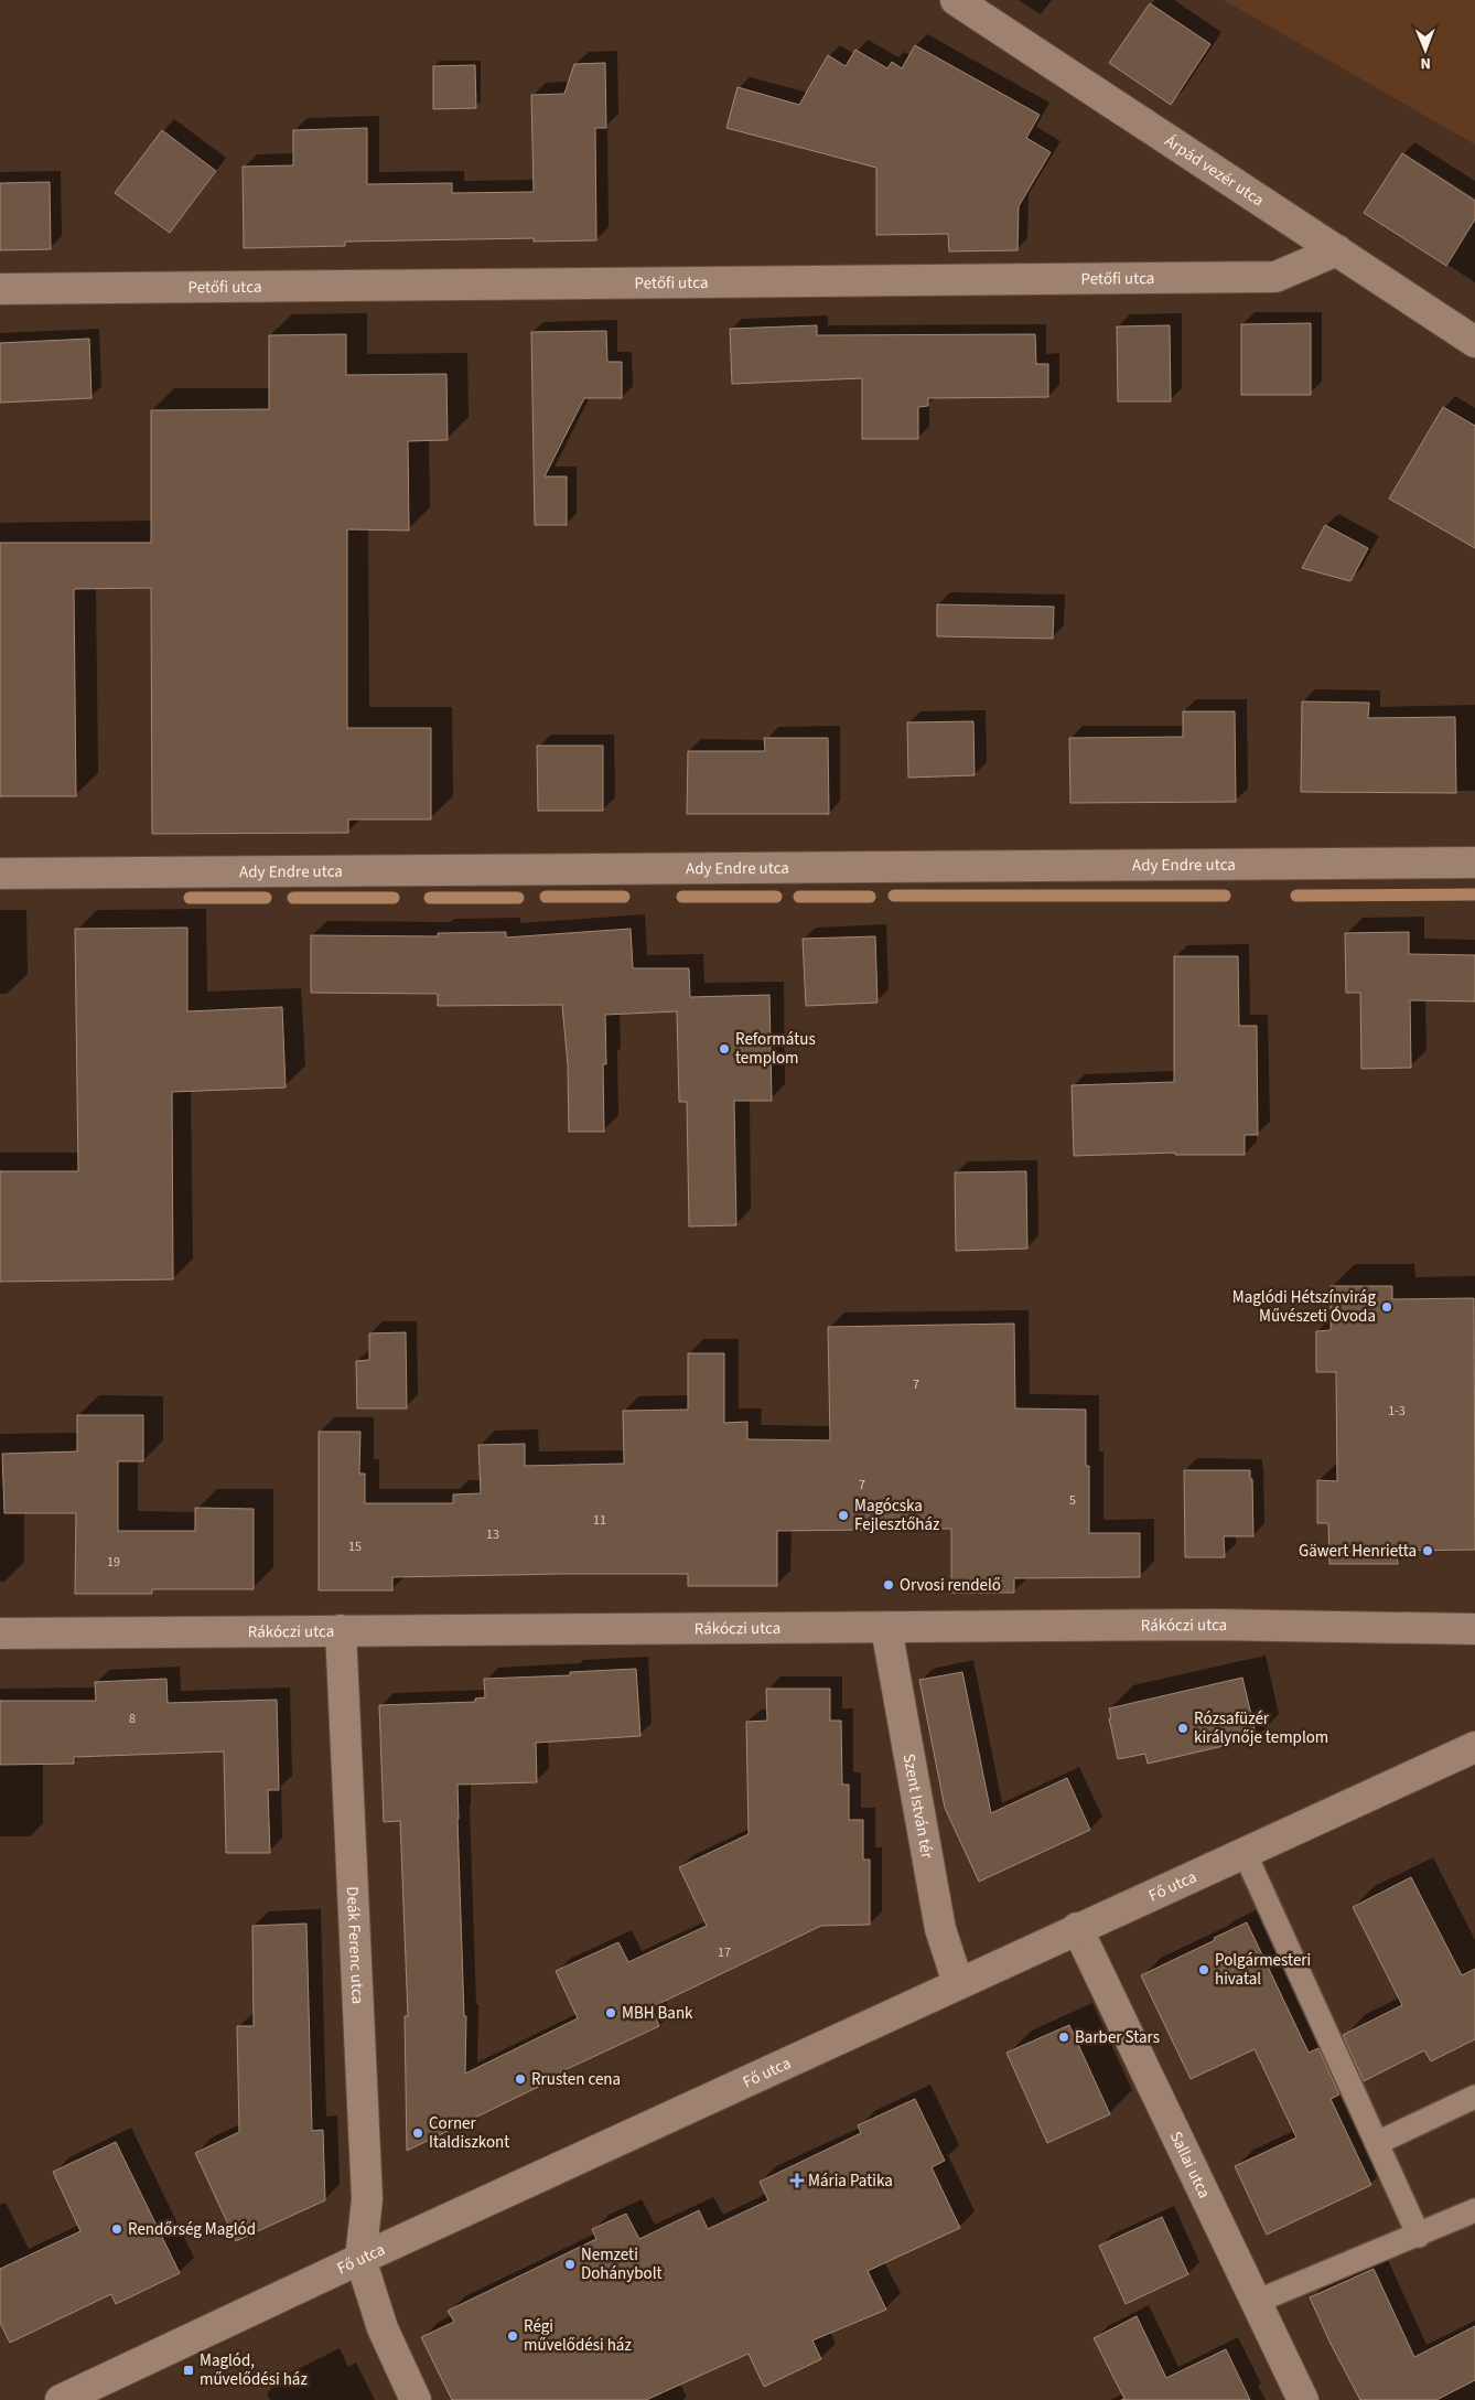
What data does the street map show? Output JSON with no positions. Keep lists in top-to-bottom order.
{
  "streets": {
    "street": [
      "Árpád vezér utca",
      "Petőfi utca",
      "Ady Endre utca",
      "Rákóczi utca",
      "Szent István tér",
      "Fő utca",
      "Deák Ferenc utca",
      "Sallai utca"
    ]
  },
  "crossings": [
    ["Árpád vezér utca", "Petőfi utca"],
    ["Rákóczi utca", "Szent István tér"],
    ["Rákóczi utca", "Deák Ferenc utca"],
    ["Szent István tér", "Fő utca"],
    ["Fő utca", "Deák Ferenc utca"],
    ["Fő utca", "Sallai utca"]
  ],
  "places": {
    "other": [
      "Református templom",
      "Maglódi Hétszínvirág Művészeti Óvoda",
      "Magócska Fejlesztőház",
      "Gäwert Henrietta",
      "Orvosi rendelő",
      "Rózsafüzér királynője templom",
      "Polgármesteri hivatal",
      "MBH Bank",
      "Barber Stars",
      "Rrusten cena",
      "Corner Italdiszkont",
      "Rendőrség Maglód",
      "Nemzeti Dohánybolt",
      "Régi művelődési ház"
    ],
    "health": ["Mária Patika"],
    "transit": ["Maglód, művelődési ház"]
  },
  "house_numbers": [
    "7",
    "1-3",
    "7",
    "5",
    "11",
    "13",
    "15",
    "19",
    "8",
    "17"
  ],
  "north": "bottom"
}
